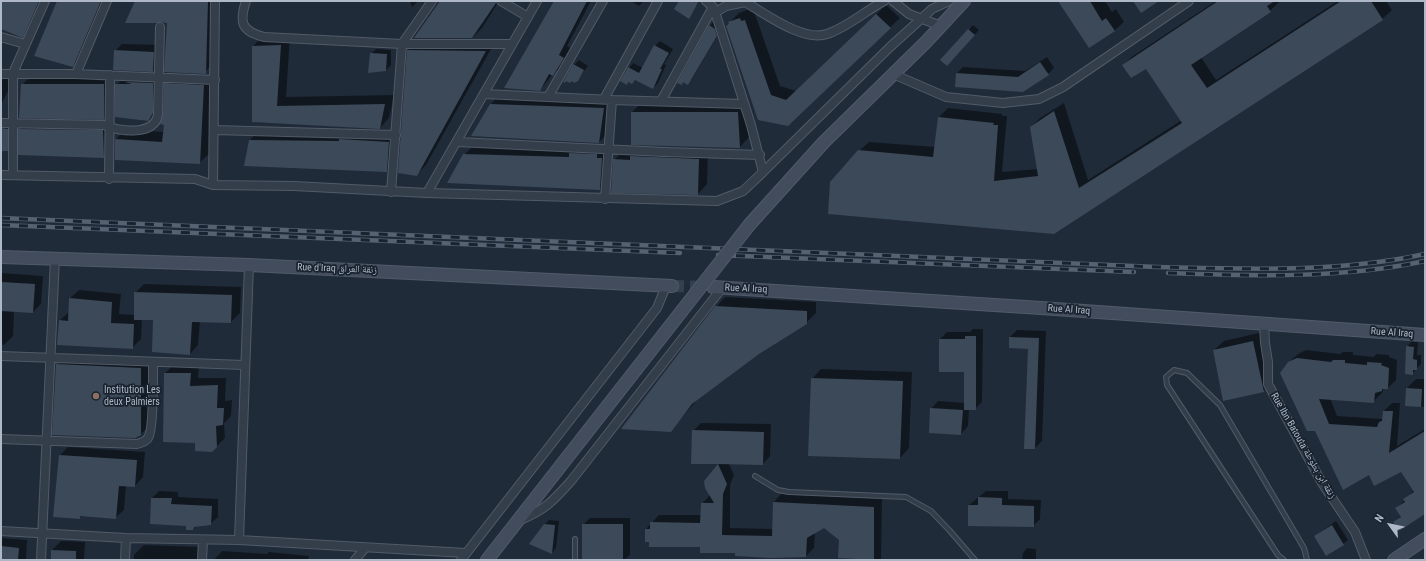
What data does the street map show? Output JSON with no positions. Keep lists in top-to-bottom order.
{
  "streets": {
    "street": ["Rue d'Iraq زنقة العراق", "Rue Al Iraq", "Rue Ibn Batouta زنقة ابن بطوطة"]
  },
  "crossings": [
    ["Rue Al Iraq", "Rue Ibn Batouta زنقة ابن بطوطة"]
  ],
  "places": ["Institution Les deux Palmiers"],
  "north": "top left"
}
